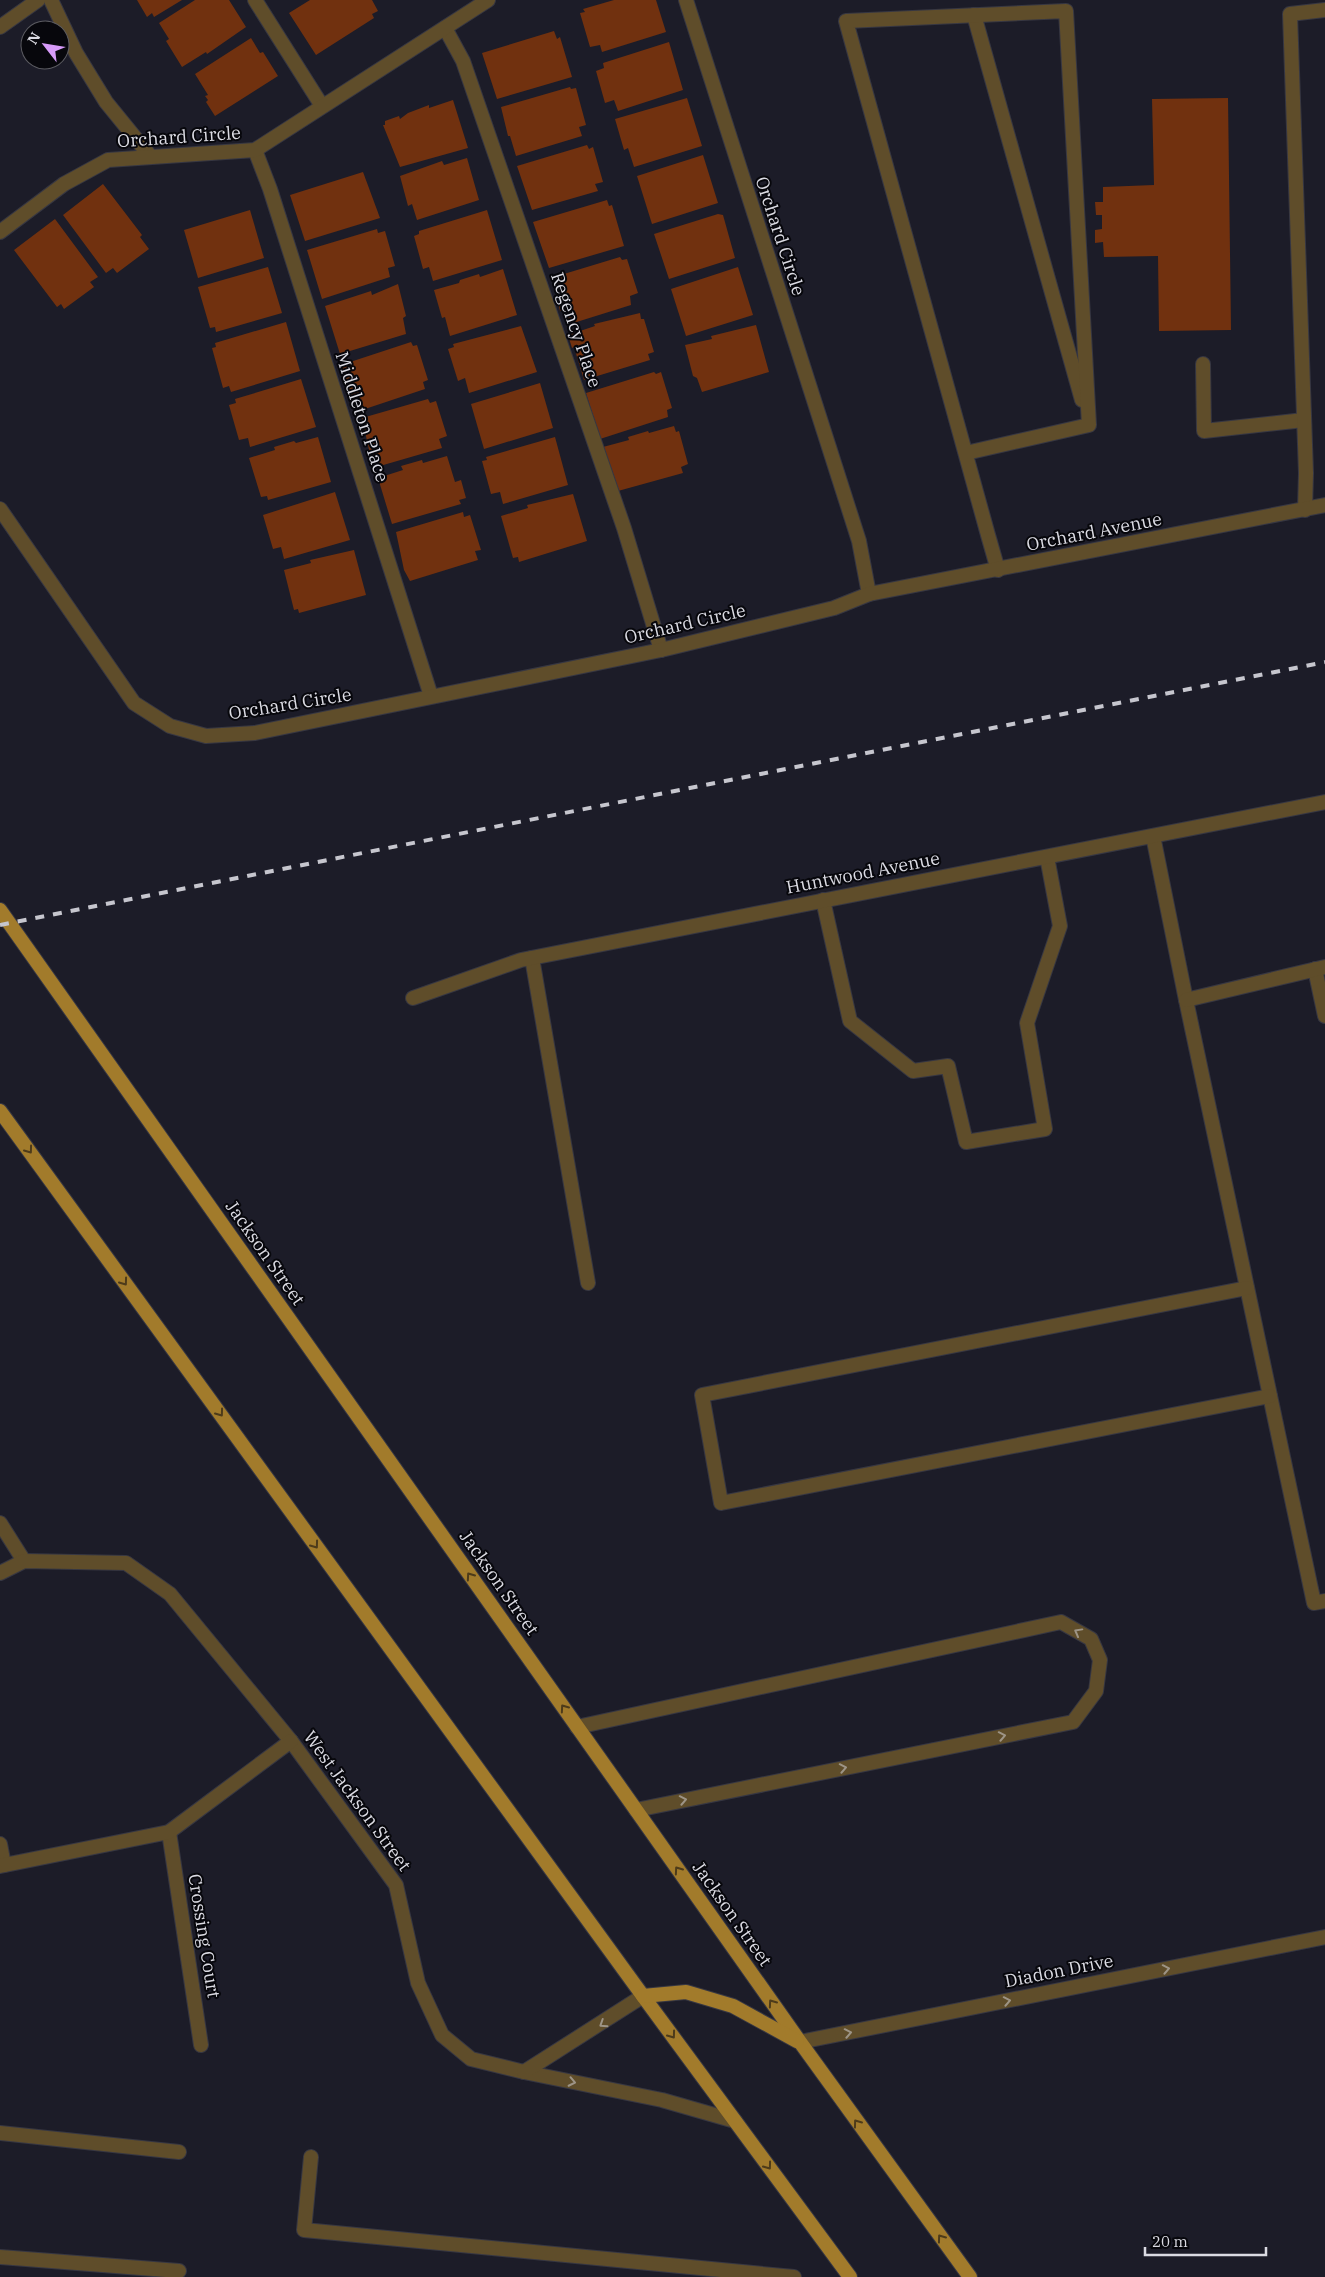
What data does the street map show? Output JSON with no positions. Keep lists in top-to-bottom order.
{
  "streets": {
    "main road": ["Jackson Street"],
    "street": [
      "Orchard Circle",
      "Regency Place",
      "Middleton Place",
      "Orchard Avenue",
      "Huntwood Avenue",
      "West Jackson Street",
      "Crossing Court",
      "Diadon Drive"
    ]
  },
  "crossings": [
    ["Orchard Circle", "Regency Place"],
    ["Orchard Circle", "Middleton Place"],
    ["Orchard Circle", "Orchard Avenue"],
    ["Jackson Street", "Diadon Drive"]
  ],
  "one_way": ["Diadon Drive"],
  "scale_bar": "20 m",
  "north": "top left"
}
